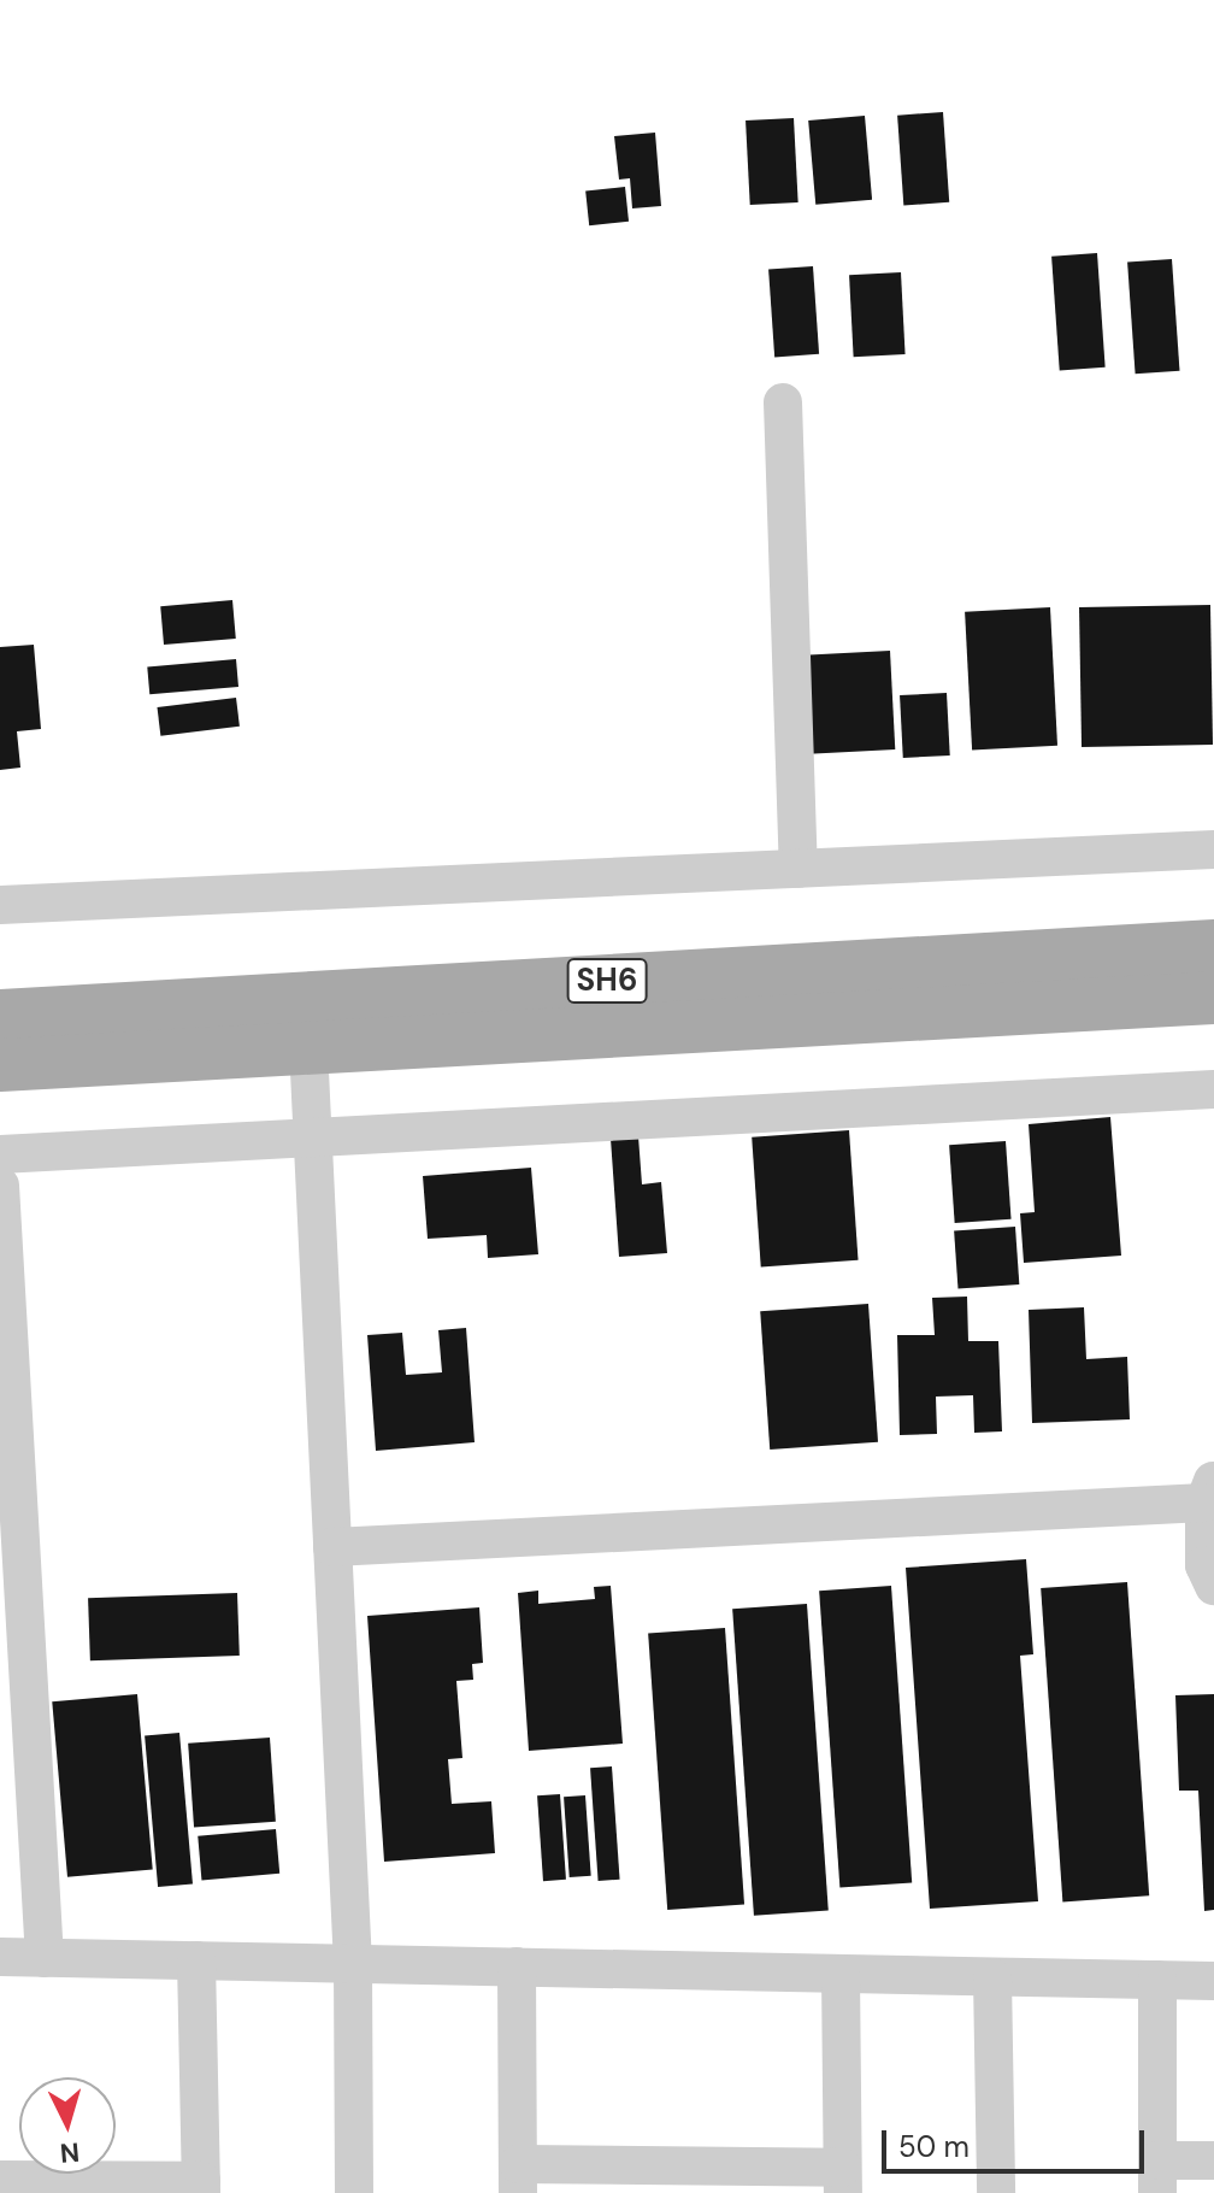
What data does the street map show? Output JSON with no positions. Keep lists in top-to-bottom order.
{
  "streets": {
    "main road": ["SH6"]
  },
  "scale_bar": "50 m",
  "north": "bottom"
}
